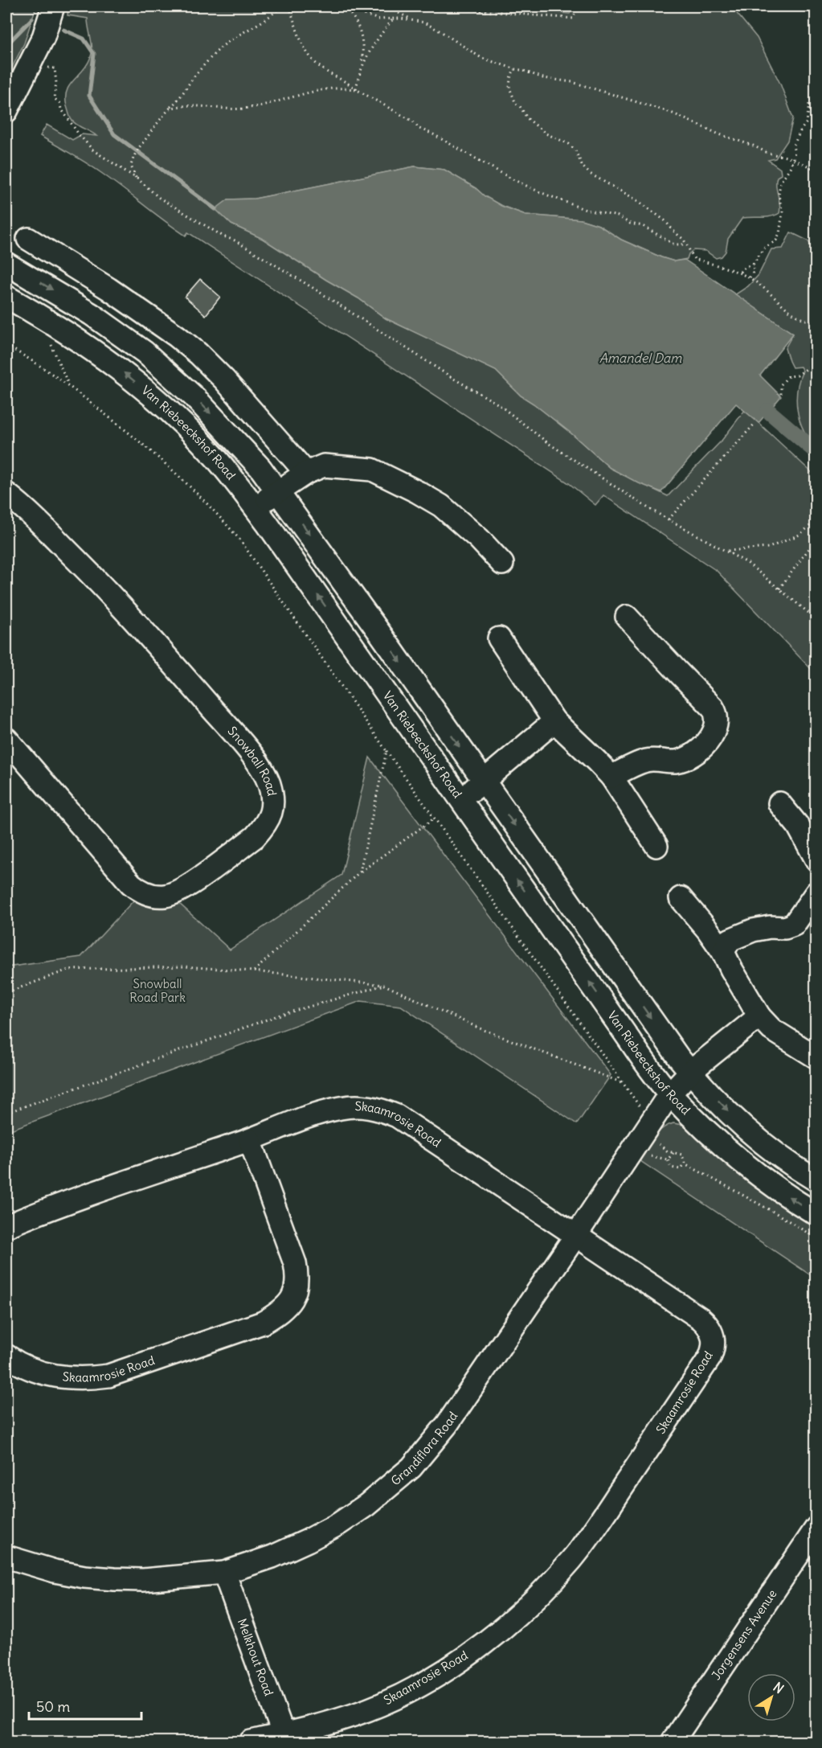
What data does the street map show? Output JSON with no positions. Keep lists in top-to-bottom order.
{
  "streets": {
    "street": [
      "Van Riebeeckshof Road",
      "Snowball Road",
      "Skaamrosie Road",
      "Grandiflora Road",
      "Jorgensens Avenue",
      "Melkhout Road"
    ]
  },
  "crossings": [
    ["Van Riebeeckshof Road", "Grandiflora Road"],
    ["Skaamrosie Road", "Grandiflora Road"],
    ["Skaamrosie Road", "Melkhout Road"],
    ["Grandiflora Road", "Melkhout Road"]
  ],
  "water": ["Amandel Dam"],
  "parks": ["Snowball Road Park"],
  "scale_bar": "50 m",
  "north": "top right"
}
